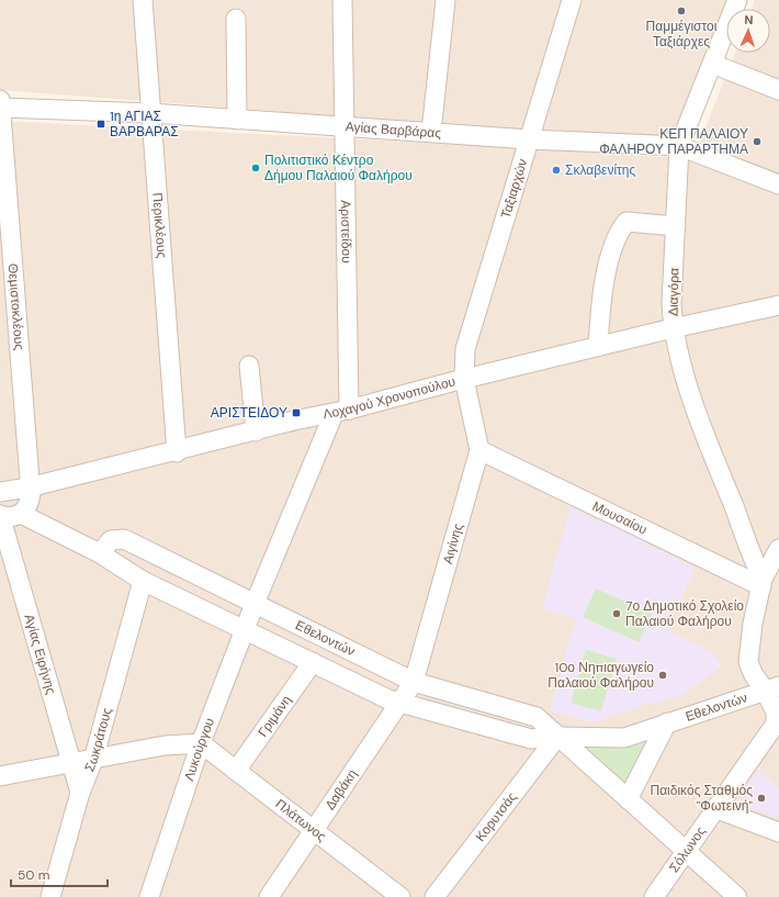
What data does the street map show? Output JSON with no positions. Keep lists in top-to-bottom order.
{
  "streets": {
    "street": [
      "Αγίας Βαρβάρας",
      "Ταξιαρχών",
      "Περικλέους",
      "Αριστείδου",
      "Διαγόρα",
      "Θεμιστοκλέους",
      "Λοχαγού Χρονοπούλου",
      "Μουσαίου",
      "Αιγίνης",
      "Εθελοντών",
      "Αγίας Ειρήνης",
      "Γριμάνη",
      "Σωκράτους",
      "Λυκούργου",
      "Δαβάκη",
      "Κορυτσάς",
      "Πλάτωνος",
      "Σόλωνος"
    ]
  },
  "crossings": [
    ["Αγίας Βαρβάρας", "Ταξιαρχών"],
    ["Αγίας Βαρβάρας", "Περικλέους"],
    ["Αγίας Βαρβάρας", "Αριστείδου"],
    ["Αγίας Βαρβάρας", "Διαγόρα"],
    ["Αγίας Βαρβάρας", "Θεμιστοκλέους"],
    ["Ταξιαρχών", "Λοχαγού Χρονοπούλου"],
    ["Ταξιαρχών", "Αιγίνης"],
    ["Περικλέους", "Λοχαγού Χρονοπούλου"],
    ["Αριστείδου", "Λοχαγού Χρονοπούλου"],
    ["Αριστείδου", "Εθελοντών"],
    ["Αριστείδου", "Λυκούργου"],
    ["Διαγόρα", "Λοχαγού Χρονοπούλου"],
    ["Διαγόρα", "Μουσαίου"],
    ["Διαγόρα", "Σόλωνος"],
    ["Θεμιστοκλέους", "Λοχαγού Χρονοπούλου"],
    ["Θεμιστοκλέους", "Εθελοντών"],
    ["Λοχαγού Χρονοπούλου", "Αιγίνης"],
    ["Μουσαίου", "Αιγίνης"],
    ["Μουσαίου", "Σόλωνος"],
    ["Αιγίνης", "Εθελοντών"],
    ["Αιγίνης", "Δαβάκη"],
    ["Εθελοντών", "Γριμάνη"],
    ["Εθελοντών", "Σωκράτους"],
    ["Εθελοντών", "Λυκούργου"],
    ["Εθελοντών", "Δαβάκη"],
    ["Εθελοντών", "Κορυτσάς"],
    ["Εθελοντών", "Σόλωνος"],
    ["Αγίας Ειρήνης", "Σωκράτους"],
    ["Γριμάνη", "Πλάτωνος"],
    ["Λυκούργου", "Πλάτωνος"],
    ["Δαβάκη", "Πλάτωνος"]
  ],
  "places": {
    "other": [
      "Παμμέγιστοι Ταξιάρχες",
      "ΚΕΠ ΠΑΛΑΙΟΥ ΦΑΛΗΡΟΥ ΠΑΡΑΡΤΗΜΑ",
      "Πολιτιστικό Κέντρο Δήμου Παλαιού Φαλήρου",
      "Σκλαβενίτης",
      "7ο Δημοτικό Σχολείο Παλαιού Φαλήρου",
      "10ο Νηπιαγωγείο Παλαιού Φαλήρου",
      "Παιδικός Σταθμός \"Φωτεινή\""
    ],
    "transit": ["1η ΑΓΙΑΣ ΒΑΡΒΑΡΑΣ", "ΑΡΙΣΤΕΙΔΟΥ"]
  },
  "scale_bar": "50 m",
  "north": "top"
}
